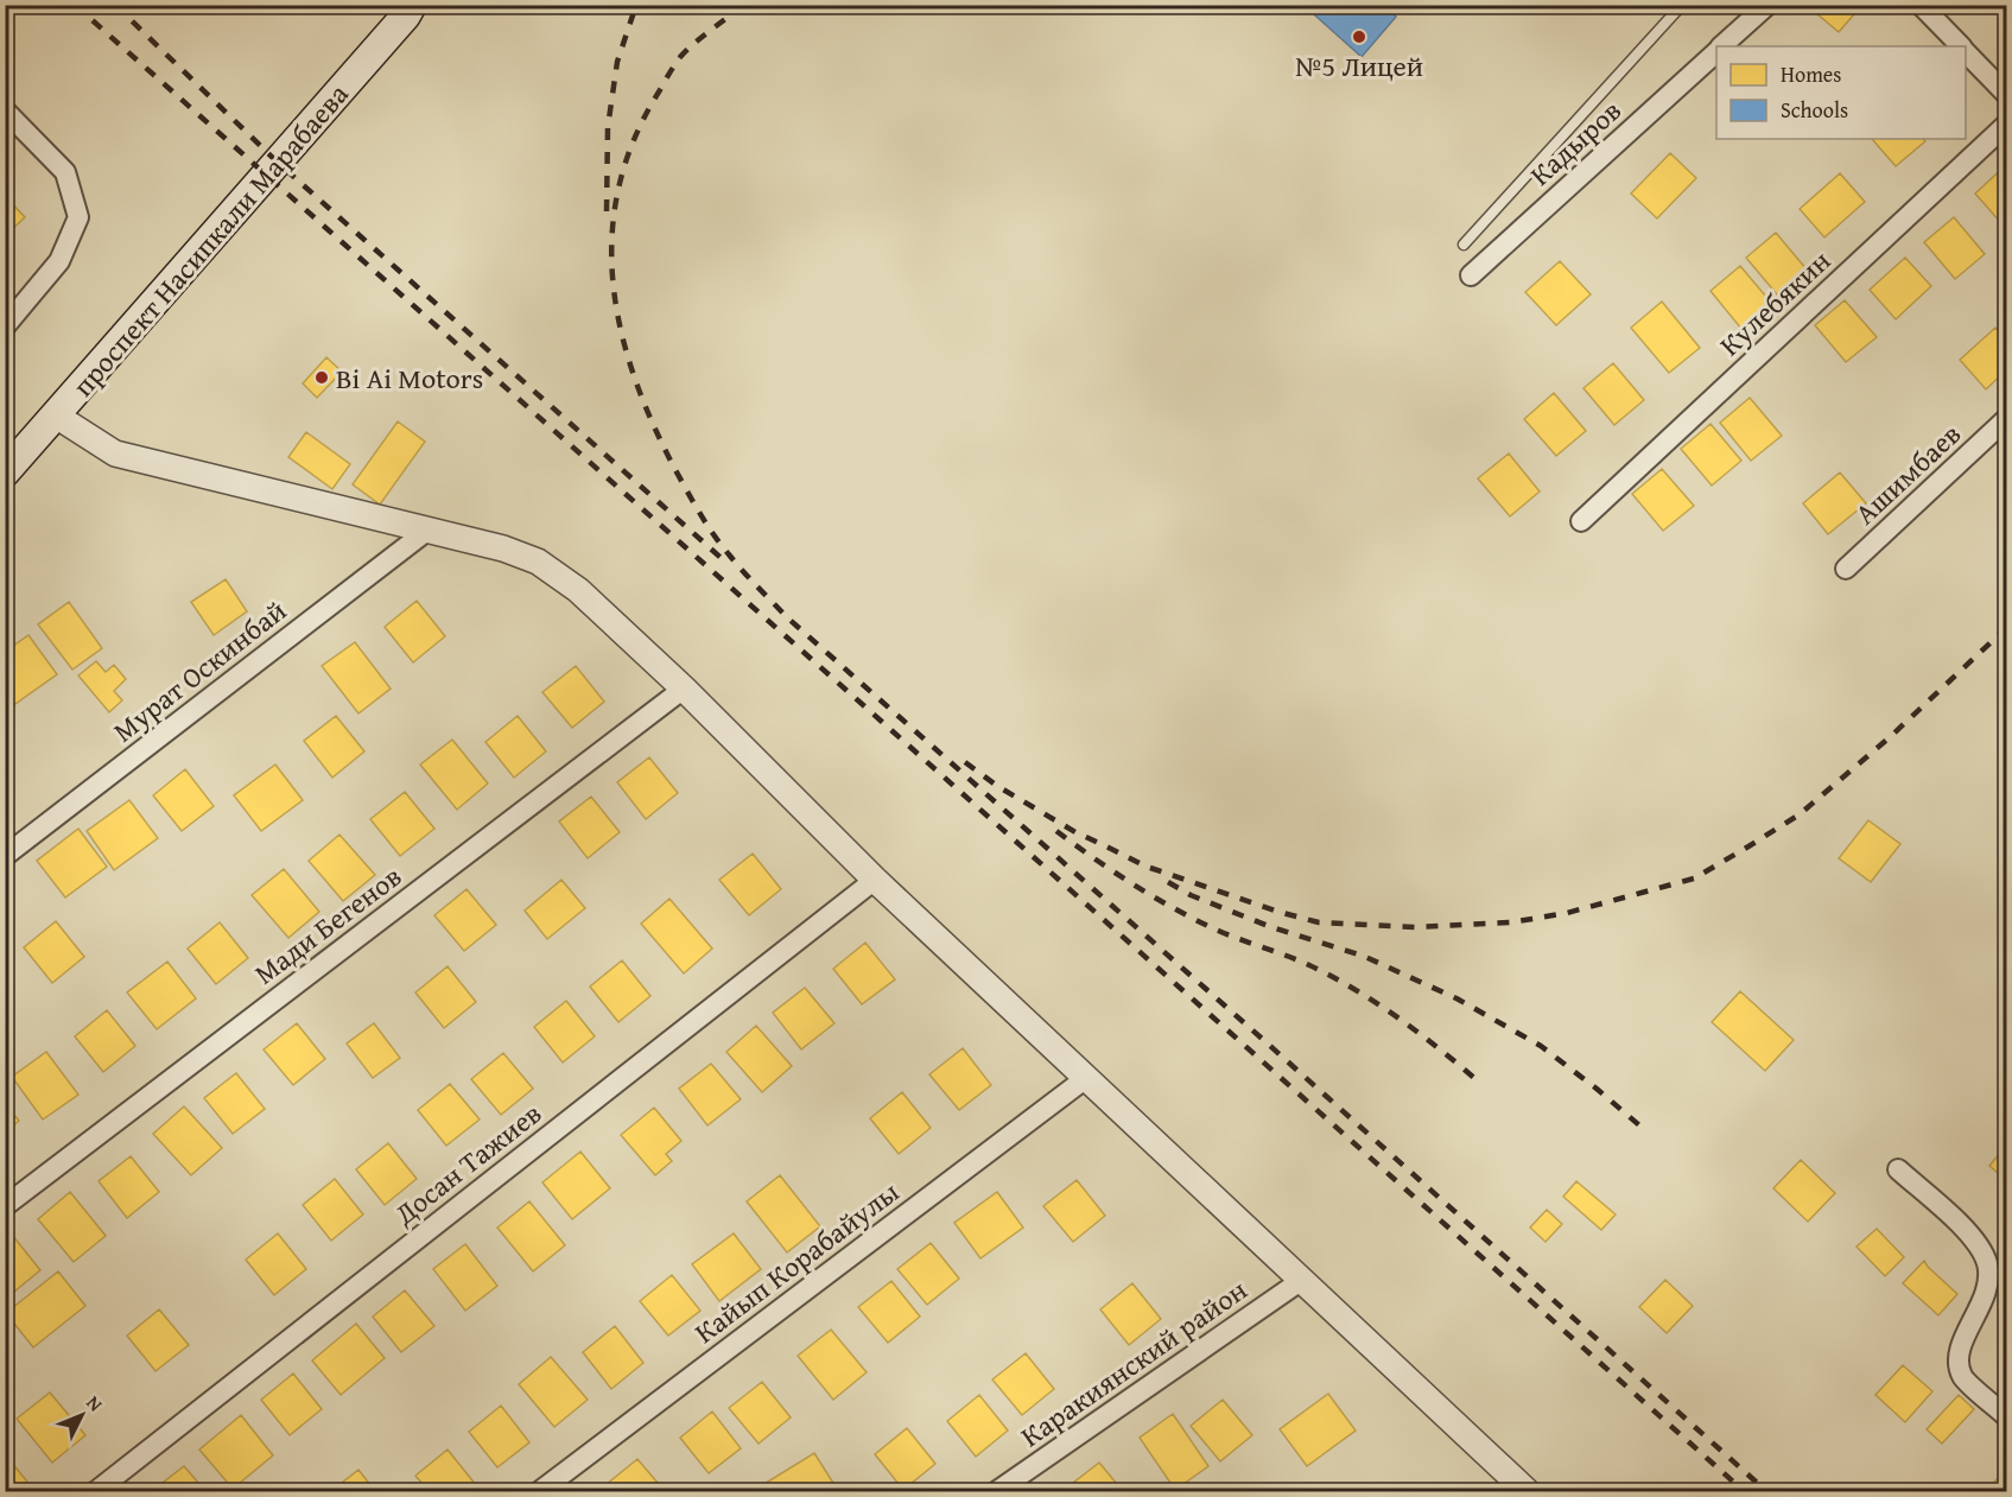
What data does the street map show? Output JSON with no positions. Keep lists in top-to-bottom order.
{
  "streets": {
    "main road": ["проспект Насипкали Марабаева"],
    "street": [
      "Кадыров",
      "Кулебякин",
      "Ашимбаев",
      "Мурат Оскинбай",
      "Мади Бегенов",
      "Досан Тажиев",
      "Кайып Корабайулы",
      "Каракиянский район"
    ]
  },
  "places": ["№5 Лицей", "Bi Ai Motors"],
  "legend": ["Homes", "Schools"],
  "north": "top right"
}
